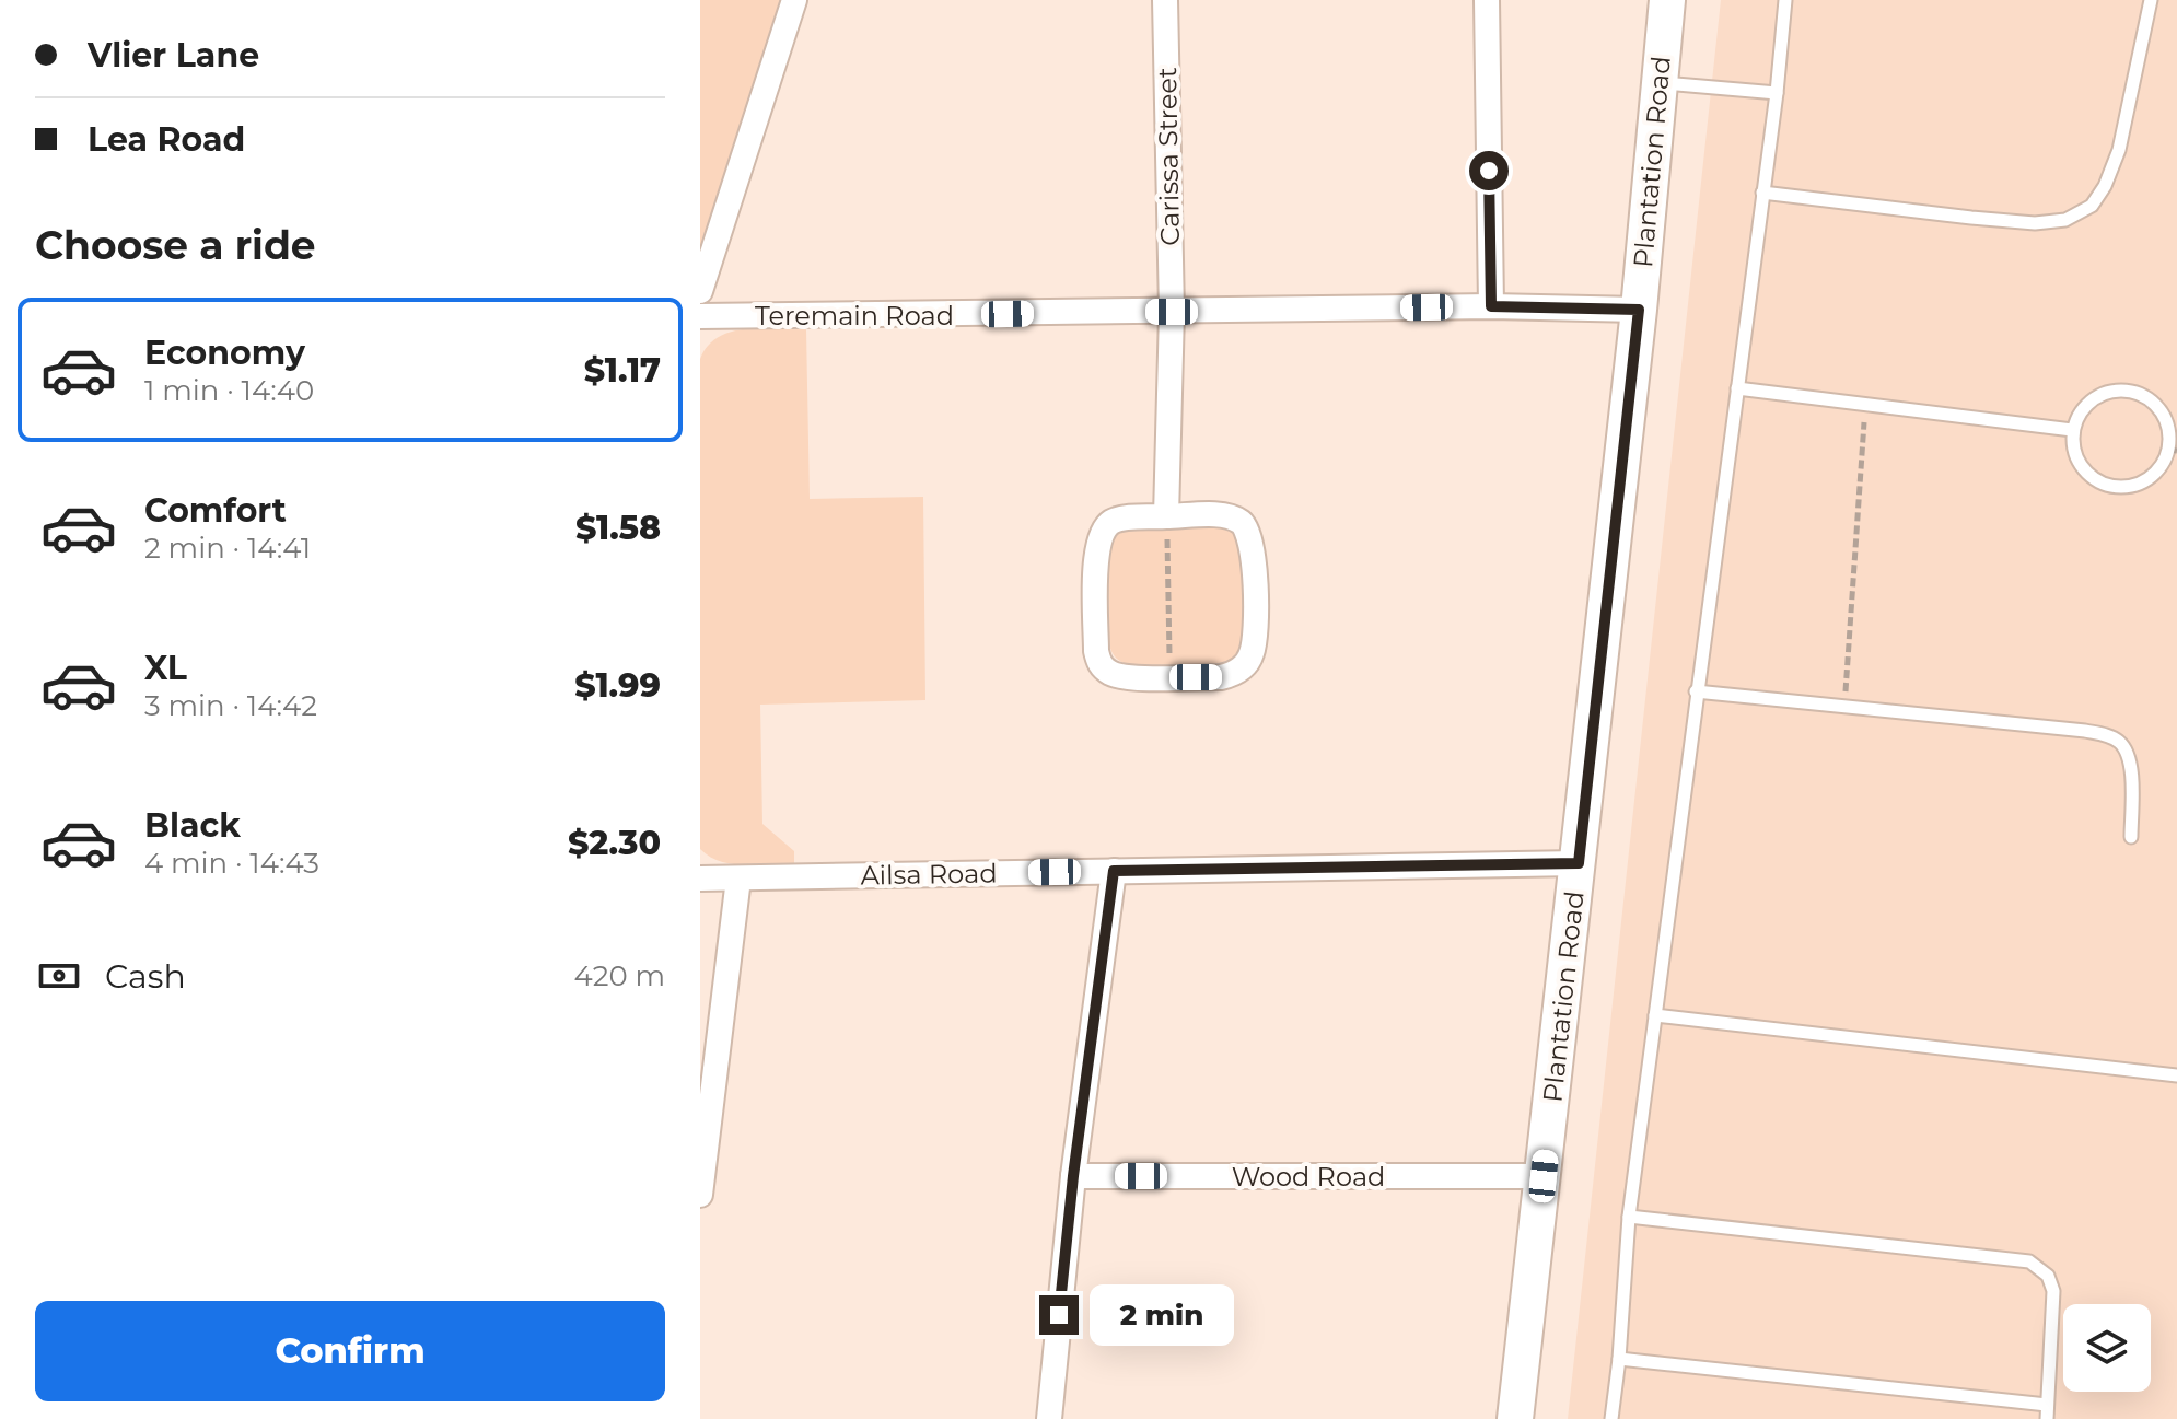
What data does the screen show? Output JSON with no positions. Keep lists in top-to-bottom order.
{
  "streets": {
    "street": [
      "Carissa Street",
      "Plantation Road",
      "Teremain Road",
      "Ailsa Road",
      "Wood Road"
    ]
  },
  "crossings": [
    ["Carissa Street", "Teremain Road"],
    ["Plantation Road", "Teremain Road"],
    ["Plantation Road", "Ailsa Road"],
    ["Plantation Road", "Wood Road"]
  ],
  "page": {
    "banner": ["Vlier Lane", "Lea Road"],
    "heading": "Choose a ride",
    "list": [
      {
        "name": "Economy",
        "note": "1 min · 14:40",
        "value": "$1.17"
      },
      {
        "name": "Comfort",
        "note": "2 min · 14:41",
        "value": "$1.58"
      },
      {
        "name": "XL",
        "note": "3 min · 14:42",
        "value": "$1.99"
      },
      {
        "name": "Black",
        "note": "4 min · 14:43",
        "value": "$2.30"
      }
    ],
    "pay": ["Cash", "420 m"],
    "buttons": "Confirm",
    "bubble": "2 min"
  }
}
